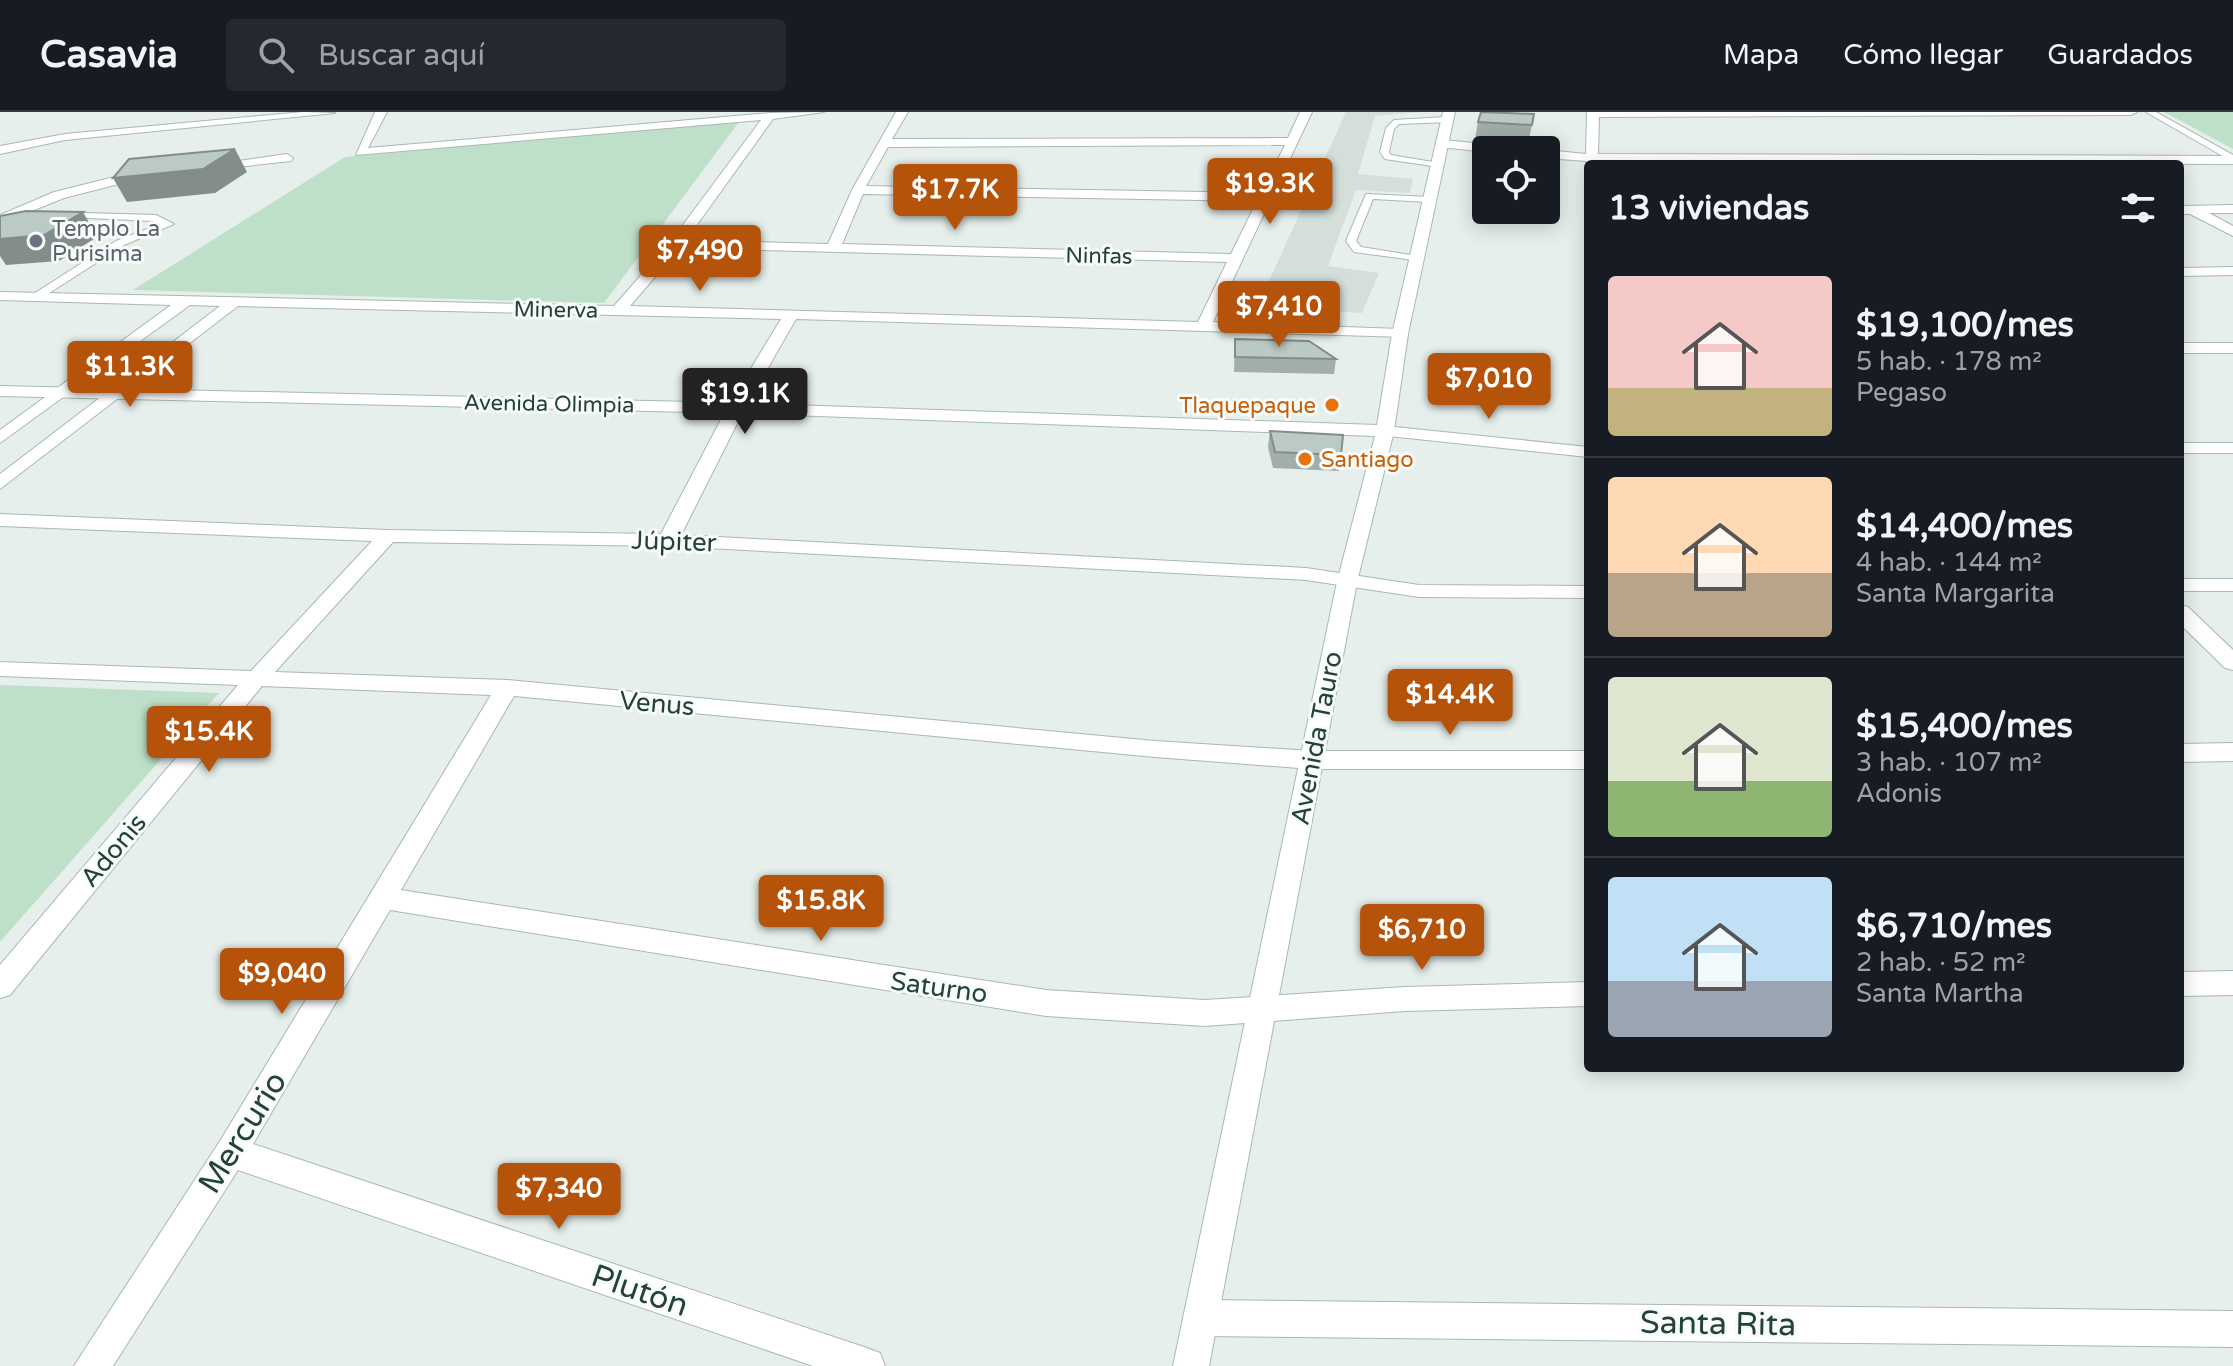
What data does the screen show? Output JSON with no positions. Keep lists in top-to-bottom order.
{
  "streets": {
    "street": [
      "Ninfas",
      "Minerva",
      "Avenida Olimpia",
      "Júpiter",
      "Venus",
      "Avenida Tauro",
      "Adonis",
      "Saturno",
      "Mercurio",
      "Plutón",
      "Santa Rita"
    ]
  },
  "crossings": [
    ["Minerva", "Avenida Tauro"],
    ["Avenida Olimpia", "Avenida Tauro"],
    ["Júpiter", "Avenida Tauro"],
    ["Júpiter", "Adonis"],
    ["Venus", "Avenida Tauro"],
    ["Venus", "Adonis"],
    ["Venus", "Mercurio"],
    ["Avenida Tauro", "Saturno"],
    ["Avenida Tauro", "Santa Rita"],
    ["Saturno", "Mercurio"],
    ["Mercurio", "Plutón"]
  ],
  "places": ["Templo La Purisima", "Tlaquepaque", "Santiago"],
  "page": {
    "header": "Casavia",
    "search": "Buscar aquí",
    "nav": ["Mapa", "Cómo llegar", "Guardados"],
    "price": [
      "$19.3K",
      "$17.7K",
      "$7,490",
      "$7,410",
      "$11.3K",
      "$7,010",
      "$19.1K",
      "$14.4K",
      "$15.4K",
      "$15.8K",
      "$6,710",
      "$9,040",
      "$7,340"
    ],
    "heading": "13 viviendas",
    "list": [
      {
        "name": "$19,100/mes",
        "note": "5 hab. · 178 m² · Pegaso"
      },
      {
        "name": "$14,400/mes",
        "note": "4 hab. · 144 m² · Santa Margarita"
      },
      {
        "name": "$15,400/mes",
        "note": "3 hab. · 107 m² · Adonis"
      },
      {
        "name": "$6,710/mes",
        "note": "2 hab. · 52 m² · Santa Martha"
      }
    ]
  }
}
